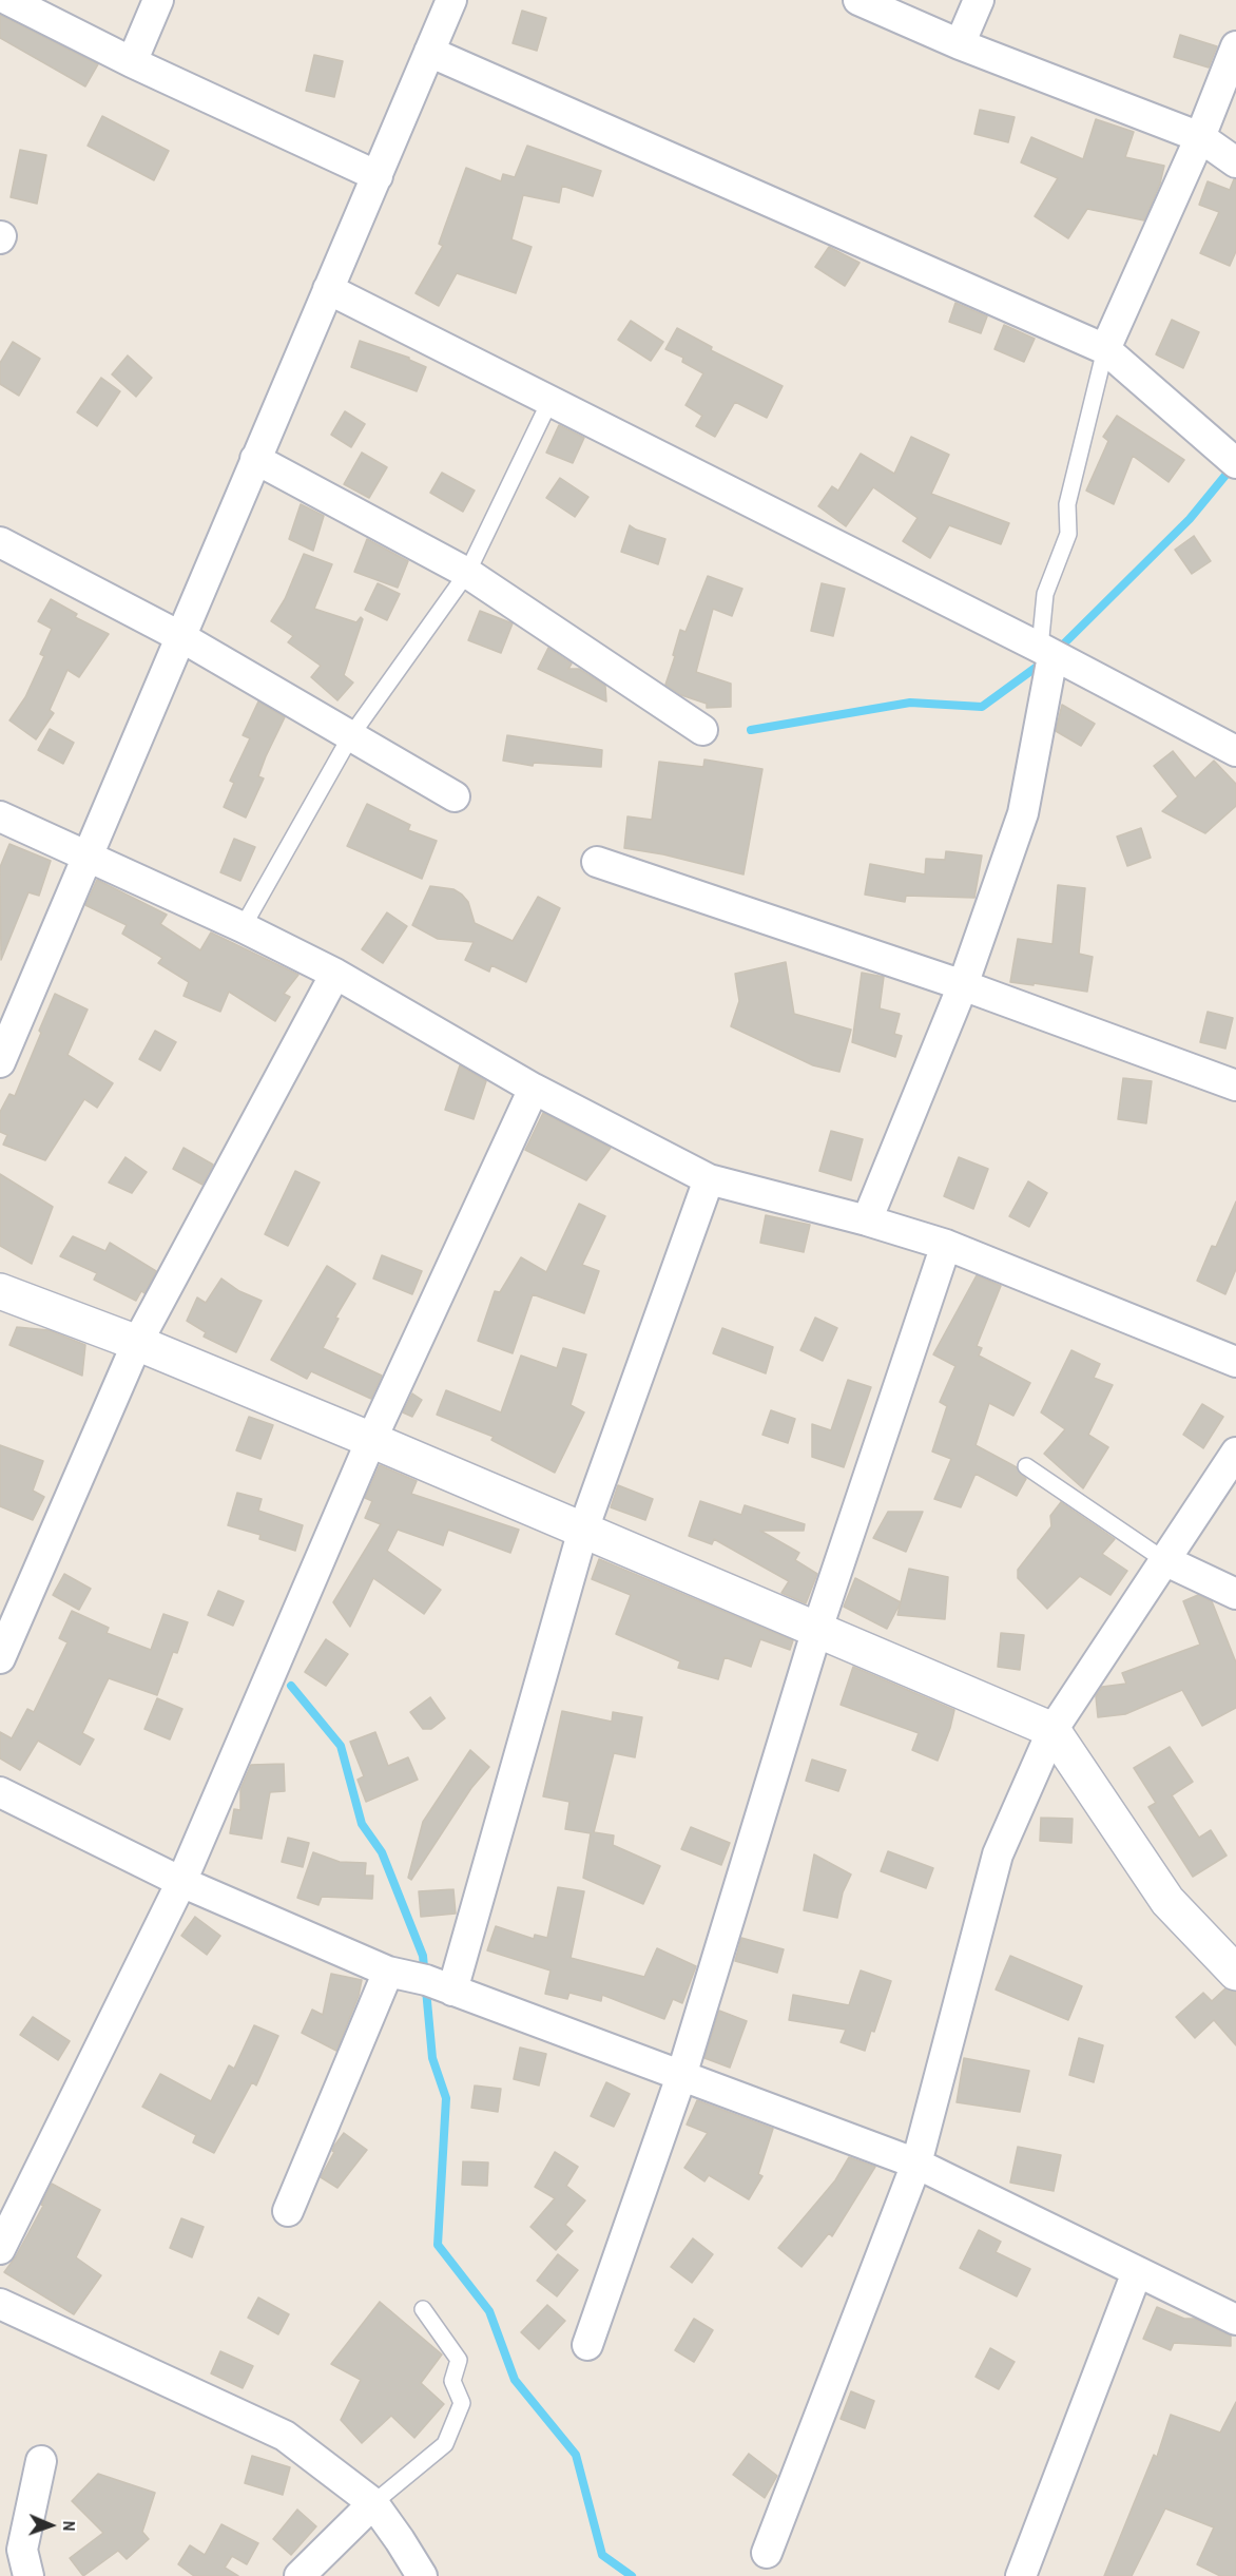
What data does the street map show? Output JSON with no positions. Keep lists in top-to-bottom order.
{
  "north": "right"
}
